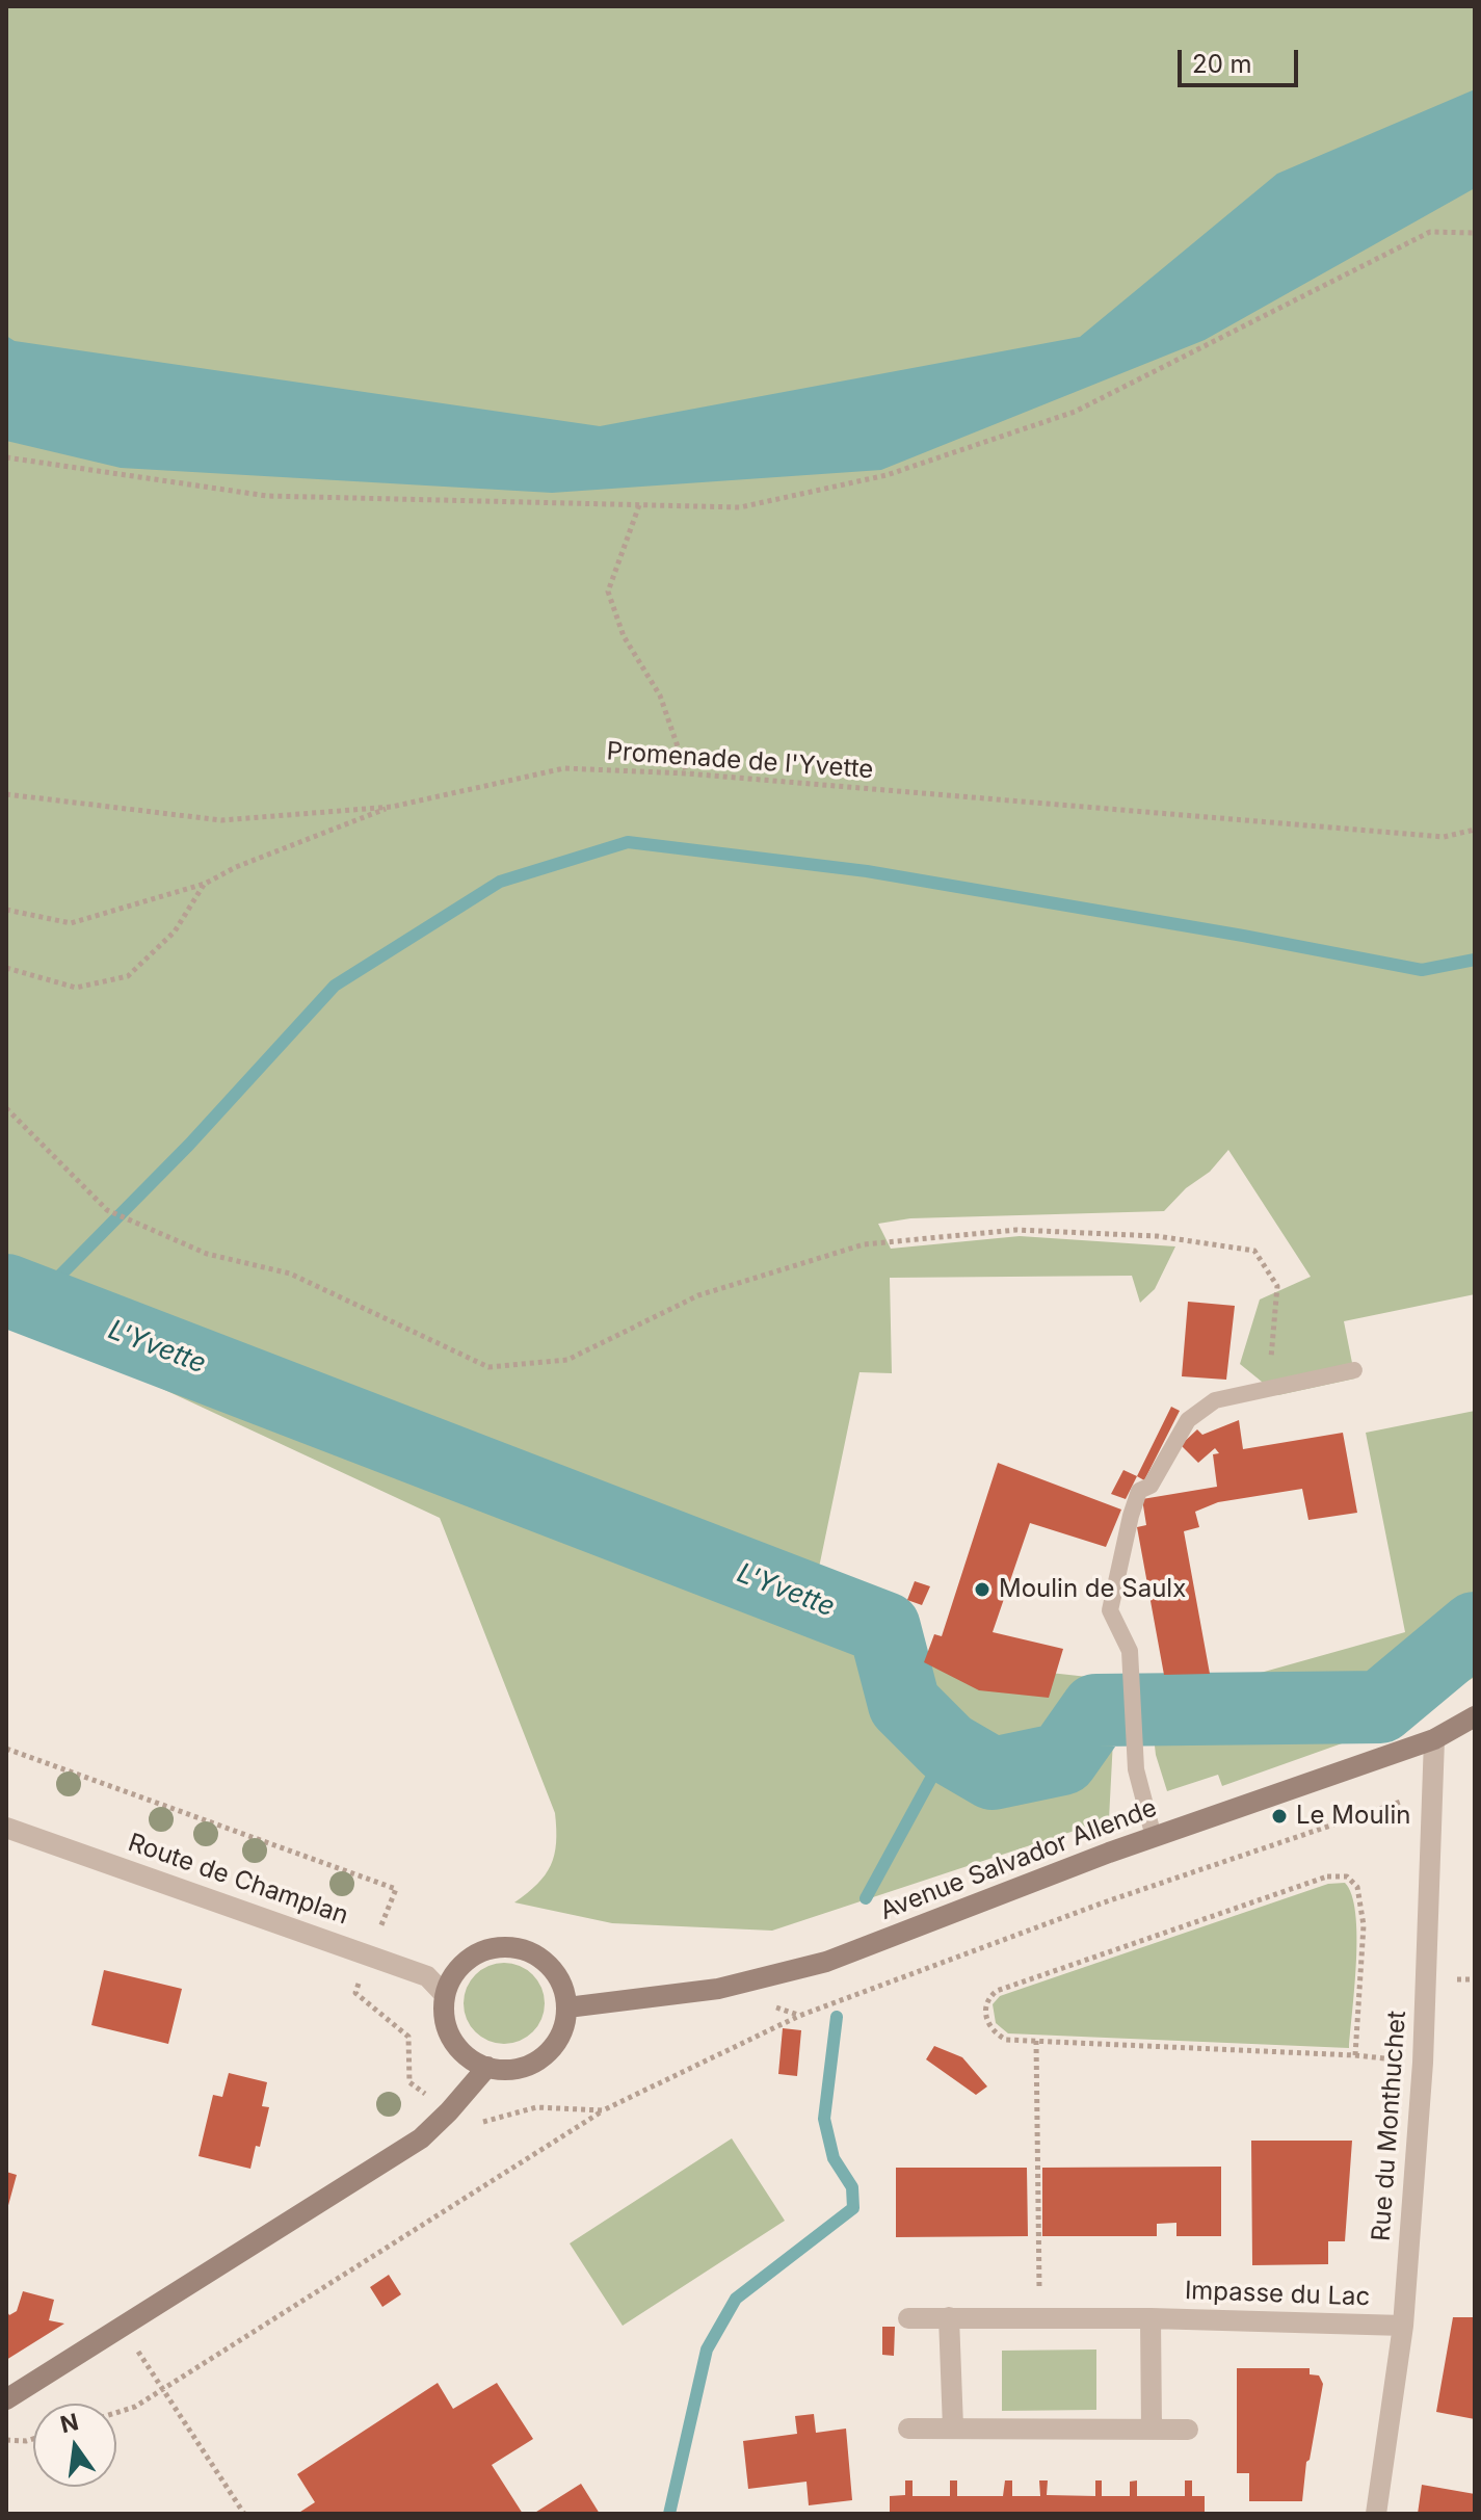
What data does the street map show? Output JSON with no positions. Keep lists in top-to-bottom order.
{
  "streets": {
    "main road": ["Avenue Salvador Allende"],
    "street": ["Route de Champlan", "Rue du Monthuchet", "Impasse du Lac"],
    "path": ["Promenade de l'Yvette"]
  },
  "crossings": [
    ["Avenue Salvador Allende", "Route de Champlan"],
    ["Avenue Salvador Allende", "Rue du Monthuchet"],
    ["Rue du Monthuchet", "Impasse du Lac"]
  ],
  "water": ["L'Yvette"],
  "places": ["Moulin de Saulx", "Le Moulin"],
  "scale_bar": "20 m",
  "north": "top"
}
